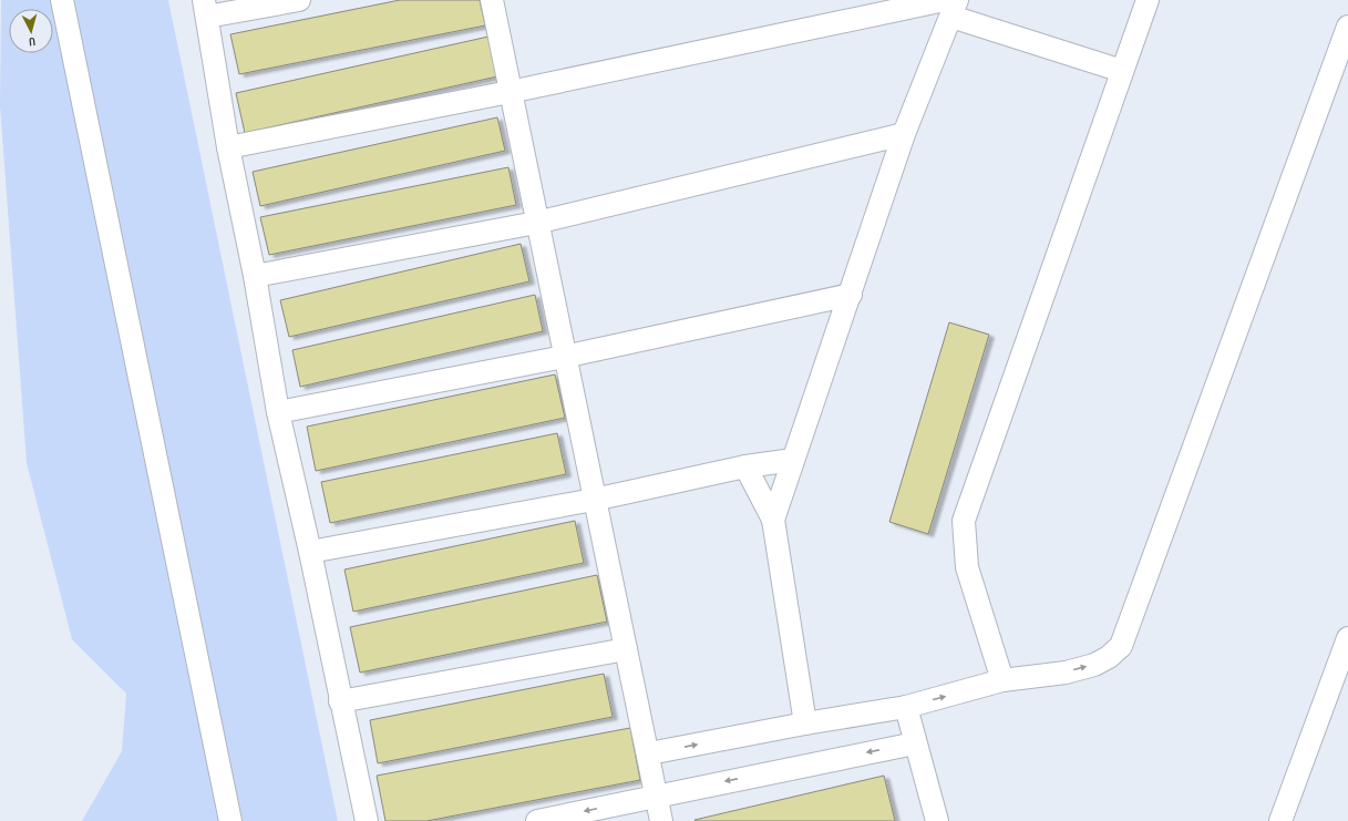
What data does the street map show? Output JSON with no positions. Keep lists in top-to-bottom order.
{
  "north": "bottom"
}
